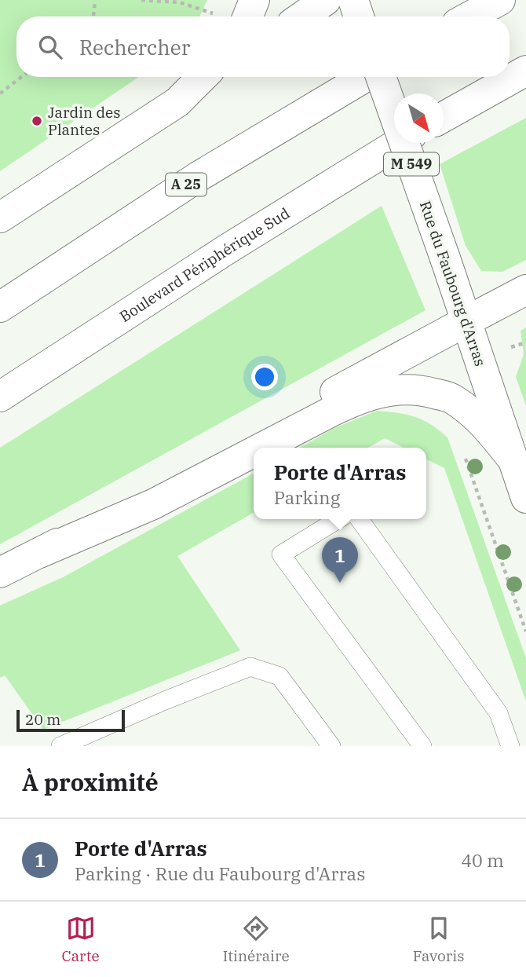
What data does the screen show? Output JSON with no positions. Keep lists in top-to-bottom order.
{
  "streets": {
    "main road": [
      "M 549",
      "A 25",
      "Boulevard Périphérique Sud",
      "Rue du Faubourg d'Arras"
    ]
  },
  "places": ["Jardin des Plantes"],
  "scale_bar": "20 m",
  "north": "bottom right",
  "page": {
    "search": "Rechercher",
    "popup": ["Porte d'Arras", "Parking"],
    "pins": "1",
    "scale": "20 m",
    "heading": "À proximité",
    "list": [
      {
        "mark": "1",
        "name": "Porte d'Arras",
        "note": "Parking · Rue du Faubourg d'Arras",
        "value": "40 m"
      }
    ],
    "nav": ["Carte", "Itinéraire", "Favoris"]
  }
}
